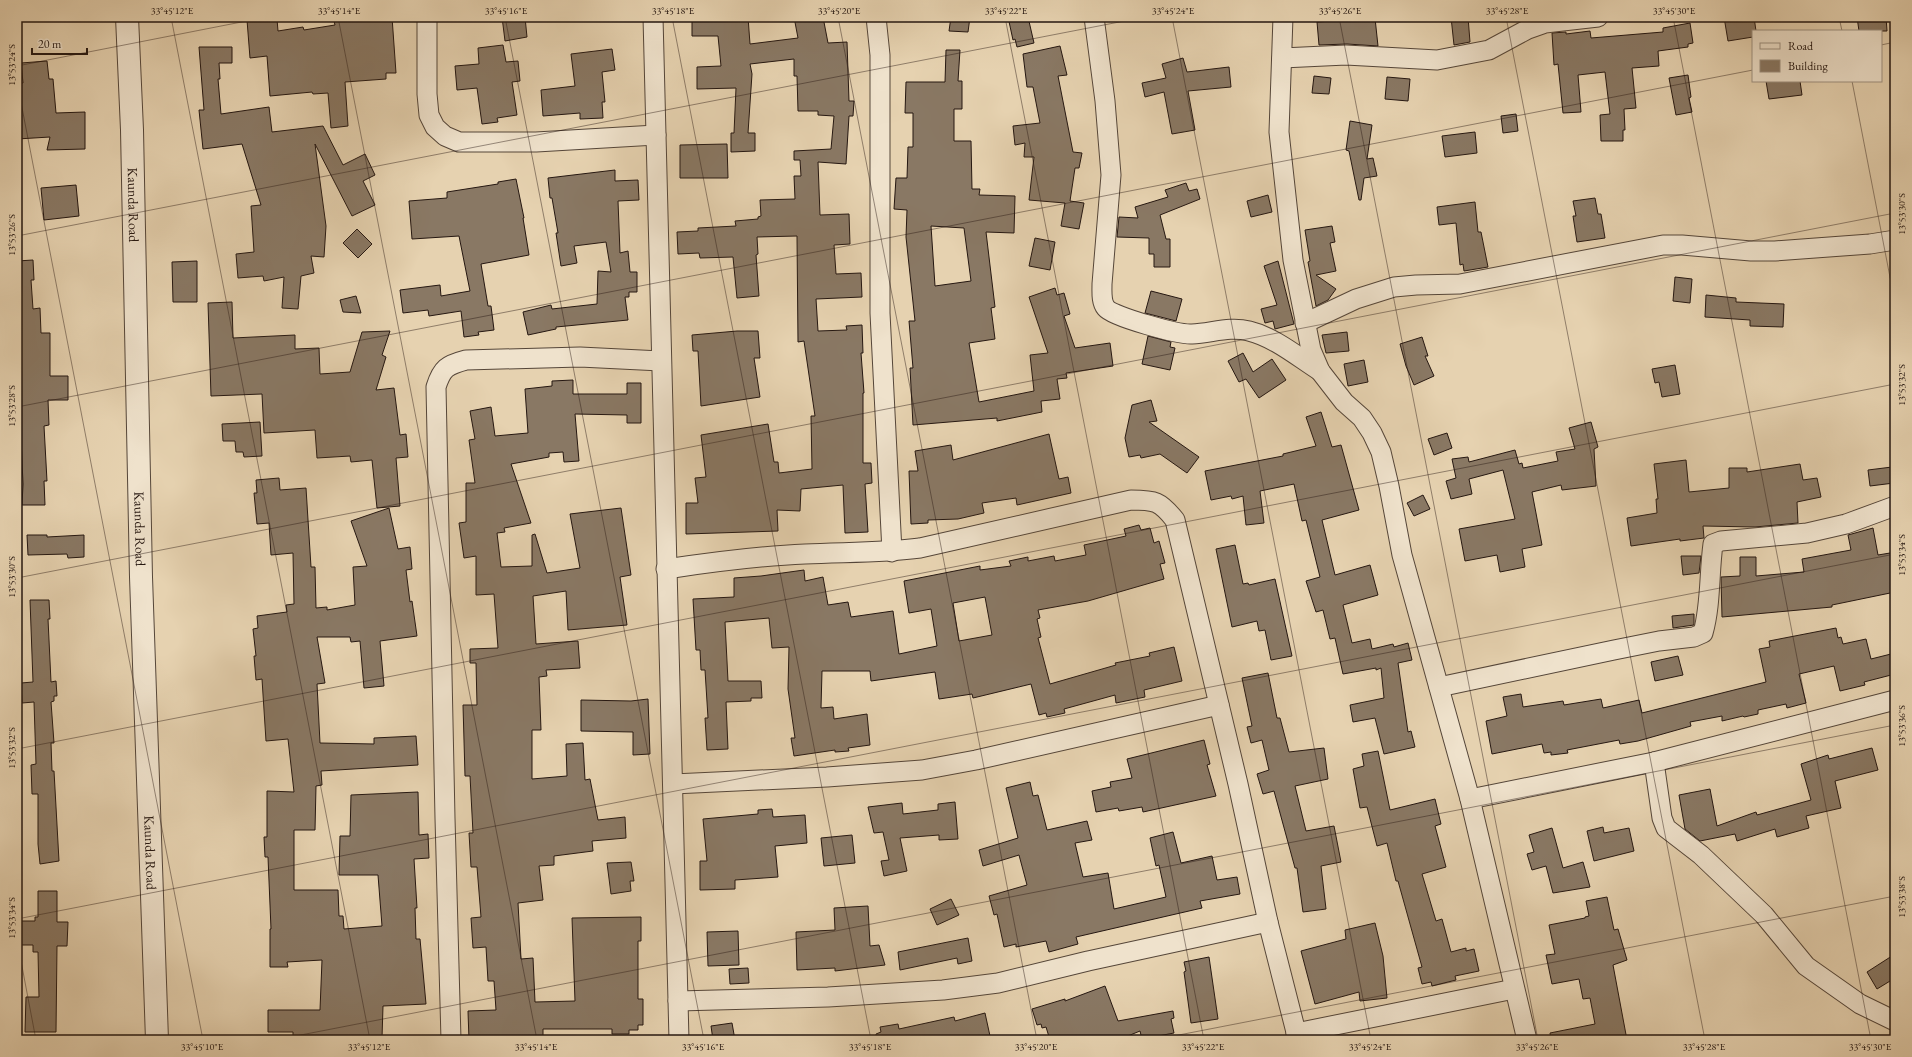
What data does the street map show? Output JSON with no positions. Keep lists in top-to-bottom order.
{
  "streets": {
    "street": ["Kaunda Road"]
  },
  "legend": ["Road", "Building"],
  "scale_bar": "20 m",
  "coordinates": [
    "33°45'12\"E",
    "33°45'14\"E",
    "33°45'16\"E",
    "33°45'18\"E",
    "33°45'20\"E",
    "33°45'22\"E",
    "33°45'24\"E",
    "33°45'26\"E",
    "33°45'28\"E",
    "33°45'30\"E",
    "13°53'24\"S",
    "13°53'30\"S",
    "13°53'26\"S",
    "13°53'32\"S",
    "13°53'28\"S",
    "13°53'34\"S",
    "13°53'36\"S",
    "13°53'38\"S",
    "33°45'10\"E"
  ]
}
